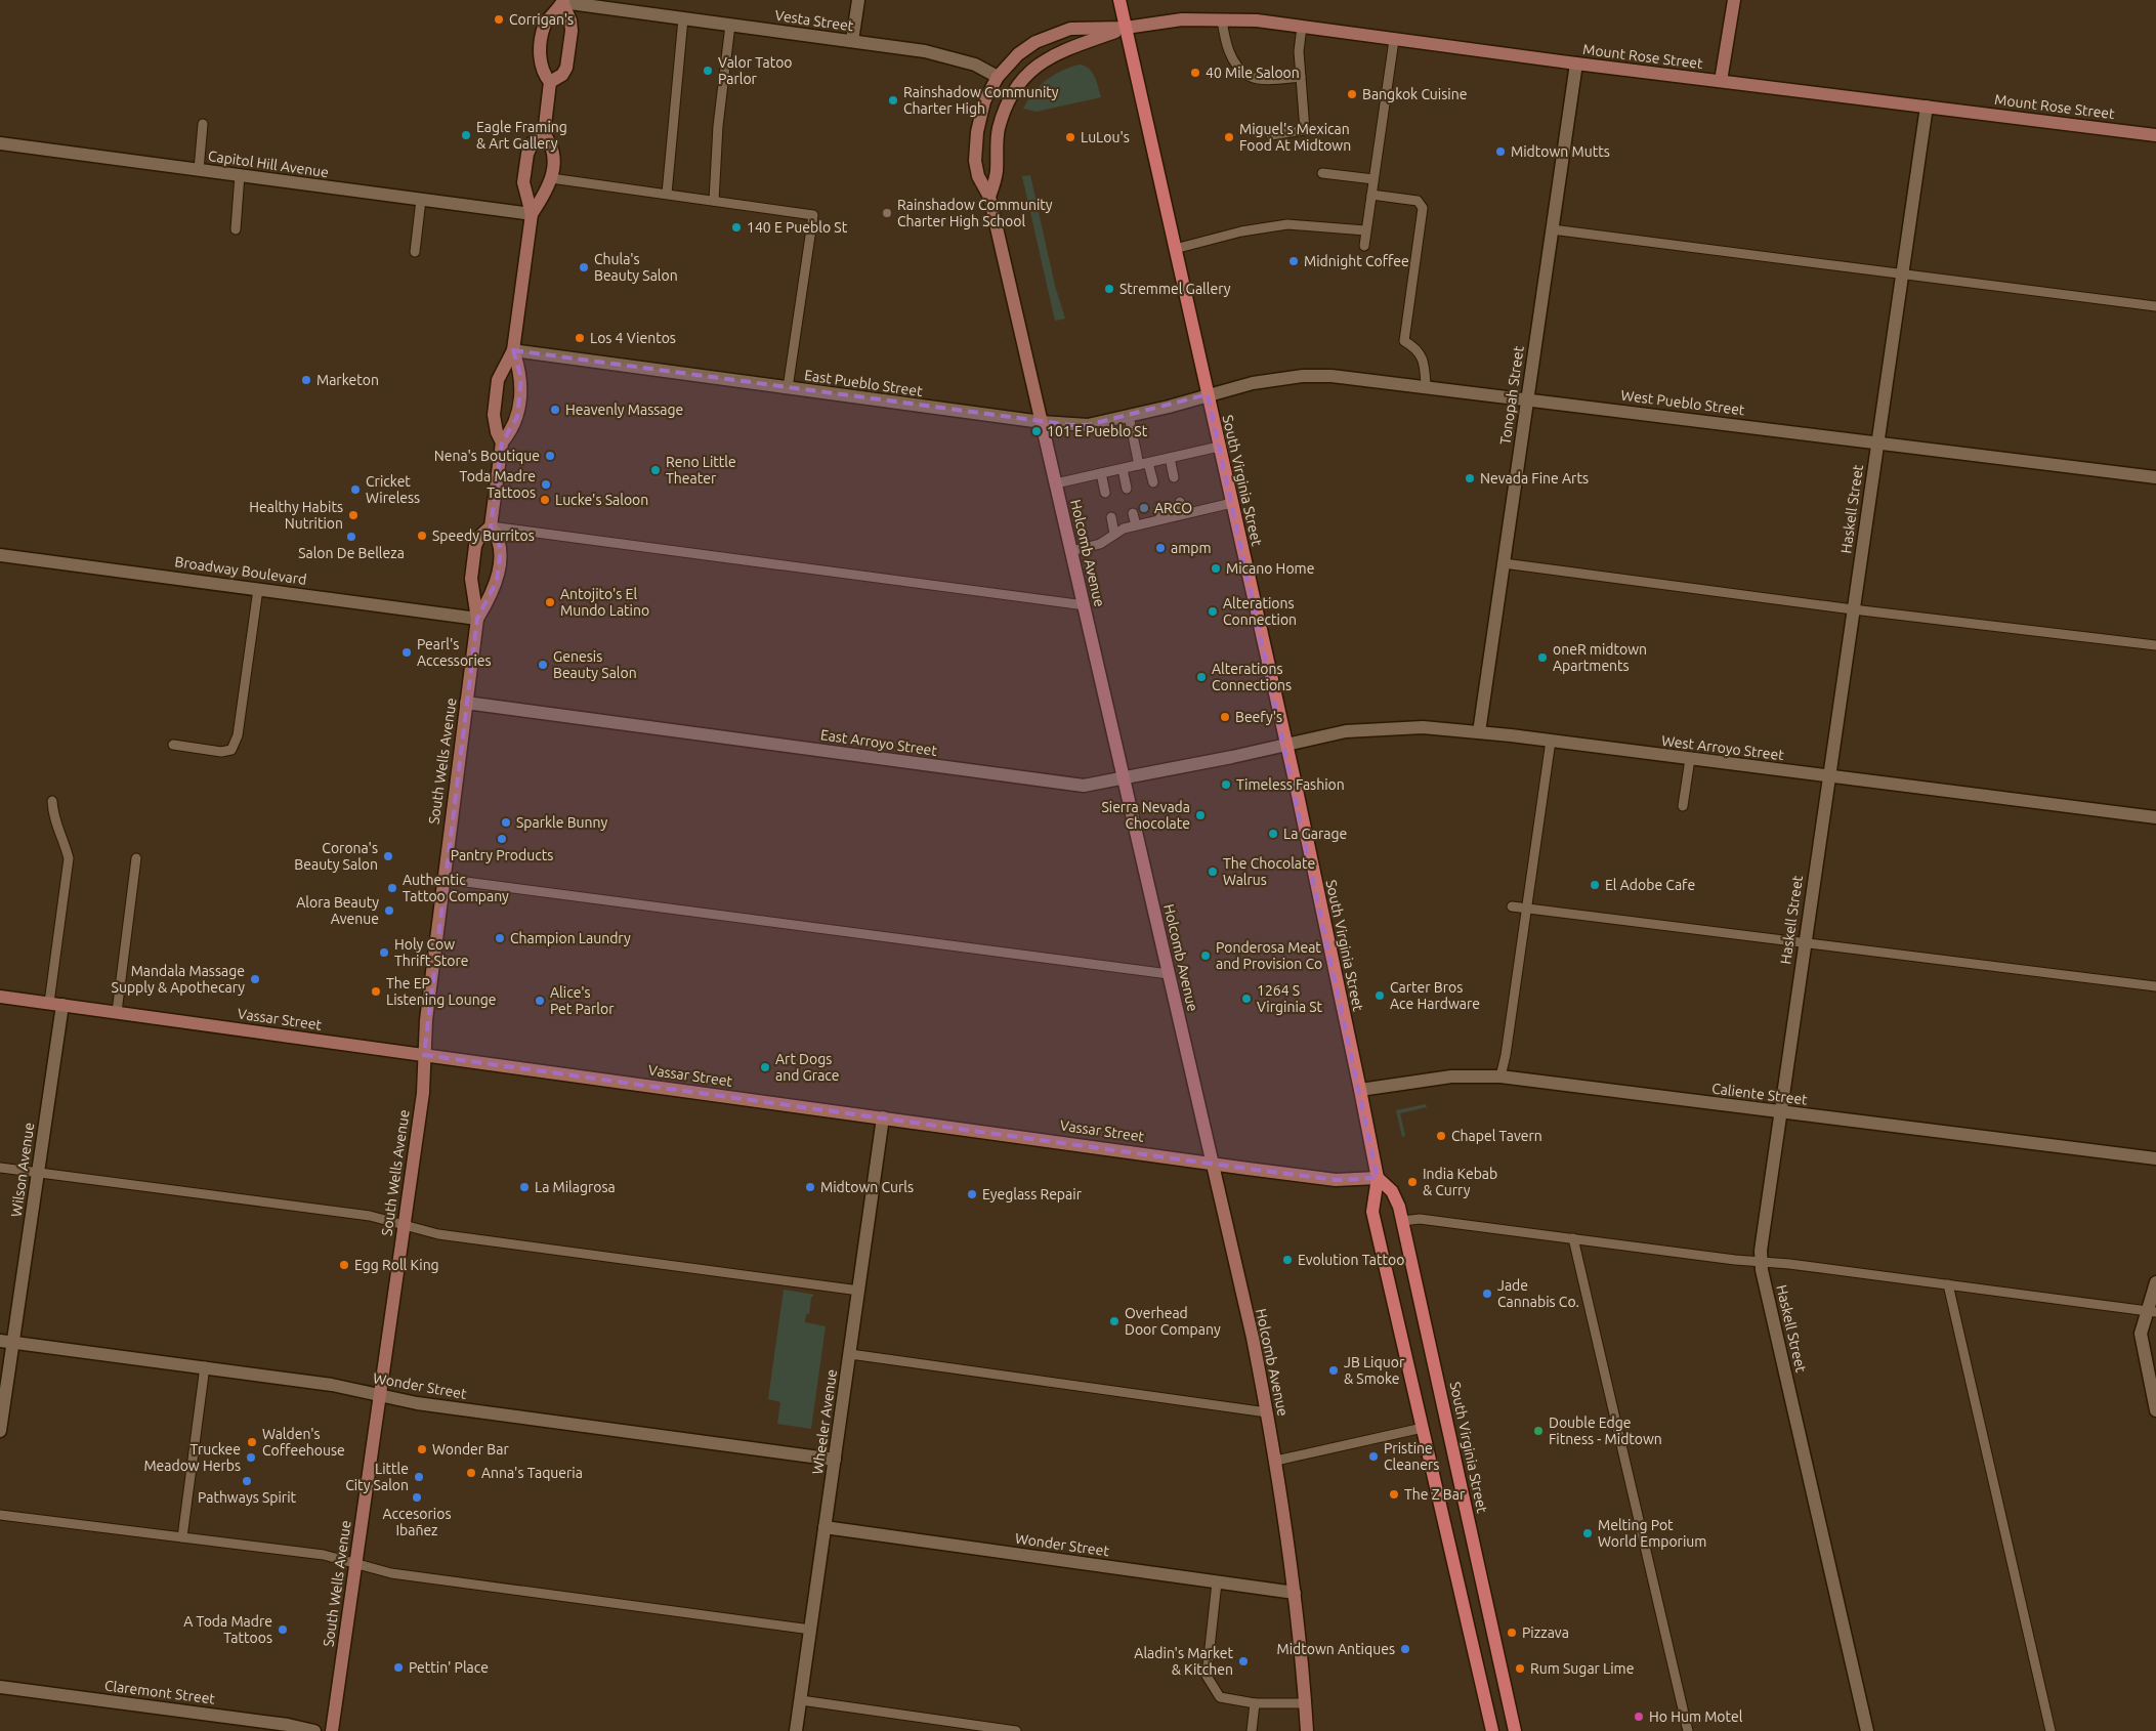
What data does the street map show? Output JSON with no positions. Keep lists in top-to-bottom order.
{
  "streets": {
    "main road": ["South Virginia Street"],
    "street": [
      "Vesta Street",
      "Mount Rose Street",
      "Capitol Hill Avenue",
      "East Pueblo Street",
      "Tonopah Street",
      "West Pueblo Street",
      "Haskell Street",
      "Holcomb Avenue",
      "Broadway Boulevard",
      "East Arroyo Street",
      "West Arroyo Street",
      "South Wells Avenue",
      "Vassar Street",
      "Caliente Street",
      "Wilson Avenue",
      "Wonder Street",
      "Wheeler Avenue",
      "Claremont Street"
    ]
  },
  "crossings": [
    ["Vesta Street", "Holcomb Avenue"],
    ["Mount Rose Street", "Tonopah Street"],
    ["Mount Rose Street", "South Virginia Street"],
    ["Mount Rose Street", "Haskell Street"],
    ["Mount Rose Street", "Holcomb Avenue"],
    ["Capitol Hill Avenue", "South Wells Avenue"],
    ["East Pueblo Street", "West Pueblo Street"],
    ["East Pueblo Street", "South Virginia Street"],
    ["East Pueblo Street", "Holcomb Avenue"],
    ["East Pueblo Street", "South Wells Avenue"],
    ["Tonopah Street", "West Pueblo Street"],
    ["Tonopah Street", "West Arroyo Street"],
    ["West Pueblo Street", "South Virginia Street"],
    ["West Pueblo Street", "Haskell Street"],
    ["South Virginia Street", "Holcomb Avenue"],
    ["South Virginia Street", "East Arroyo Street"],
    ["South Virginia Street", "West Arroyo Street"],
    ["South Virginia Street", "Vassar Street"],
    ["South Virginia Street", "Caliente Street"],
    ["Haskell Street", "West Arroyo Street"],
    ["Haskell Street", "Caliente Street"],
    ["Holcomb Avenue", "East Arroyo Street"],
    ["Holcomb Avenue", "Vassar Street"],
    ["Holcomb Avenue", "Wonder Street"],
    ["Broadway Boulevard", "South Wells Avenue"],
    ["East Arroyo Street", "West Arroyo Street"],
    ["East Arroyo Street", "South Wells Avenue"],
    ["South Wells Avenue", "Vassar Street"],
    ["South Wells Avenue", "Wonder Street"],
    ["Vassar Street", "Wilson Avenue"],
    ["Vassar Street", "Wheeler Avenue"],
    ["Wilson Avenue", "Wonder Street"],
    ["Wonder Street", "Wheeler Avenue"]
  ],
  "places": [
    "Corrigan's",
    "Valor Tatoo Parlor",
    "40 Mile Saloon",
    "Bangkok Cuisine",
    "Rainshadow Community Charter High",
    "Eagle Framing & Art Gallery",
    "LuLou's",
    "Miguel's Mexican Food At Midtown",
    "Midtown Mutts",
    "Rainshadow Community Charter High School",
    "140 E Pueblo St",
    "Midnight Coffee",
    "Chula's Beauty Salon",
    "Stremmel Gallery",
    "Los 4 Vientos",
    "Marketon",
    "Heavenly Massage",
    "101 E Pueblo St",
    "Nena's Boutique",
    "Reno Little Theater",
    "Nevada Fine Arts",
    "Toda Madre Tattoos",
    "Cricket Wireless",
    "Lucke's Saloon",
    "ARCO",
    "Healthy Habits Nutrition",
    "Speedy Burritos",
    "Salon De Belleza",
    "ampm",
    "Micano Home",
    "Antojito's El Mundo Latino",
    "Alterations Connection",
    "Pearl's Accessories",
    "oneR midtown Apartments",
    "Genesis Beauty Salon",
    "Alterations Connections",
    "Beefy's",
    "Timeless Fashion",
    "Sierra Nevada Chocolate",
    "Sparkle Bunny",
    "La Garage",
    "Pantry Products",
    "Corona's Beauty Salon",
    "The Chocolate Walrus",
    "El Adobe Cafe",
    "Authentic Tattoo Company",
    "Alora Beauty Avenue",
    "Champion Laundry",
    "Holy Cow Thrift Store",
    "Ponderosa Meat and Provision Co",
    "Mandala Massage Supply & Apothecary",
    "The EP Listening Lounge",
    "Carter Bros Ace Hardware",
    "1264 S Virginia St",
    "Alice's Pet Parlor",
    "Art Dogs and Grace",
    "Chapel Tavern",
    "India Kebab & Curry",
    "La Milagrosa",
    "Midtown Curls",
    "Eyeglass Repair",
    "Evolution Tattoo",
    "Egg Roll King",
    "Jade Cannabis Co.",
    "Overhead Door Company",
    "JB Liquor & Smoke",
    "Double Edge Fitness - Midtown",
    "Walden's Coffeehouse",
    "Wonder Bar",
    "Pristine Cleaners",
    "Truckee Meadow Herbs",
    "Anna's Taqueria",
    "Little City Salon",
    "Pathways Spirit",
    "The Z Bar",
    "Accesorios Ibañez",
    "Melting Pot World Emporium",
    "A Toda Madre Tattoos",
    "Pizzava",
    "Midtown Antiques",
    "Aladin's Market & Kitchen",
    "Pettin' Place",
    "Rum Sugar Lime",
    "Ho Hum Motel"
  ]
}
